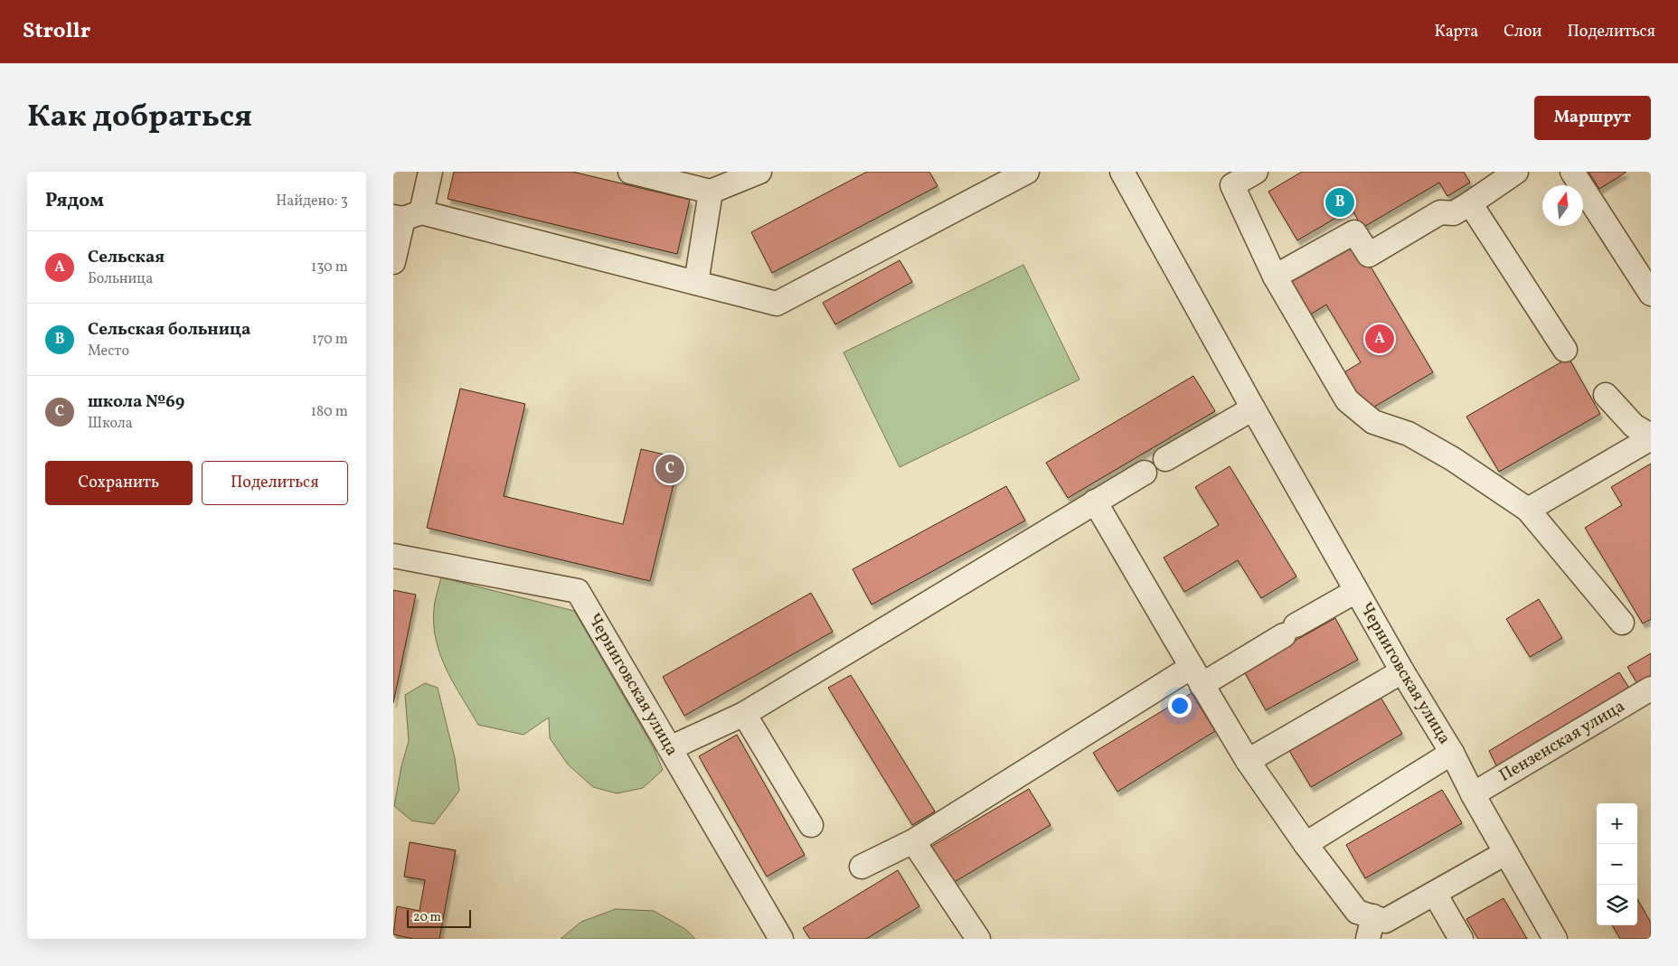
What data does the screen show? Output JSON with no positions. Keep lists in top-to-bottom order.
{
  "streets": {
    "street": ["Черниговская улица", "Пензенская улица"]
  },
  "crossings": [
    ["Черниговская улица", "Пензенская улица"]
  ],
  "scale_bar": "20 m",
  "north": "top",
  "page": {
    "header": "Strollr",
    "nav": ["Карта", "Слои", "Поделиться"],
    "title": "Как добраться",
    "buttons": [
      "Маршрут",
      ["Сохранить", "Поделиться"]
    ],
    "heading": ["Рядом", "Найдено: 3"],
    "pins": ["B", "A", "C"],
    "list": [
      {
        "mark": "A",
        "name": "Сельская",
        "note": "Больница",
        "value": "130 m"
      },
      {
        "mark": "B",
        "name": "Сельская больница",
        "note": "Место",
        "value": "170 m"
      },
      {
        "mark": "C",
        "name": "школа №69",
        "note": "Школа",
        "value": "180 m"
      }
    ],
    "map_buttons": ["+", "−"],
    "scale": "20 m"
  }
}
